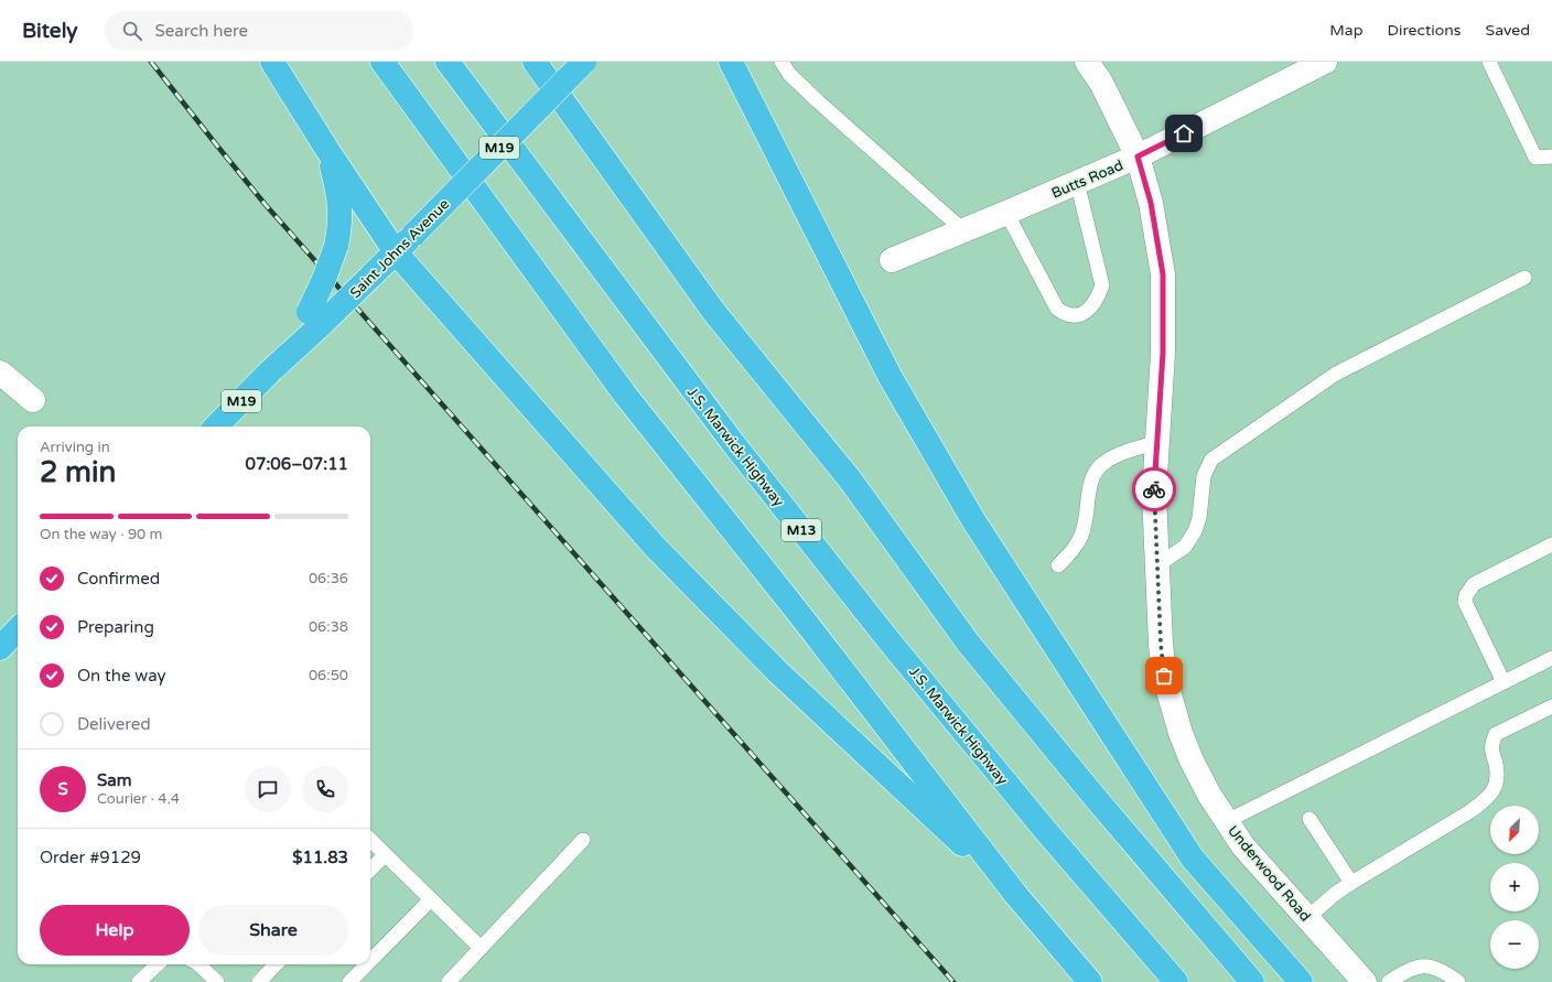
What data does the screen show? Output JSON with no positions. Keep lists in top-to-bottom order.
{
  "streets": {
    "highway": [
      "M19",
      "Saint Johns Avenue",
      "J.S. Marwick Highway",
      "M13"
    ],
    "street": ["Butts Road", "Underwood Road"]
  },
  "crossings": [
    ["Butts Road", "Underwood Road"]
  ],
  "north": "bottom left",
  "page": {
    "header": "Bitely",
    "search": "Search here",
    "nav": ["Map", "Directions", "Saved"],
    "heading": ["2 min", "Arriving in", "07:06–07:11"],
    "panel": [
      "Sam",
      "Courier · 4.4",
      "Order #9129",
      "$11.83"
    ],
    "bar": "On the way · 90 m",
    "list": [
      ["Confirmed", "06:36"],
      ["Preparing", "06:38"],
      ["On the way", "06:50"],
      "Delivered"
    ],
    "round": "S",
    "map_buttons": ["+", "−"],
    "buttons": ["Help", "Share"]
  }
}
